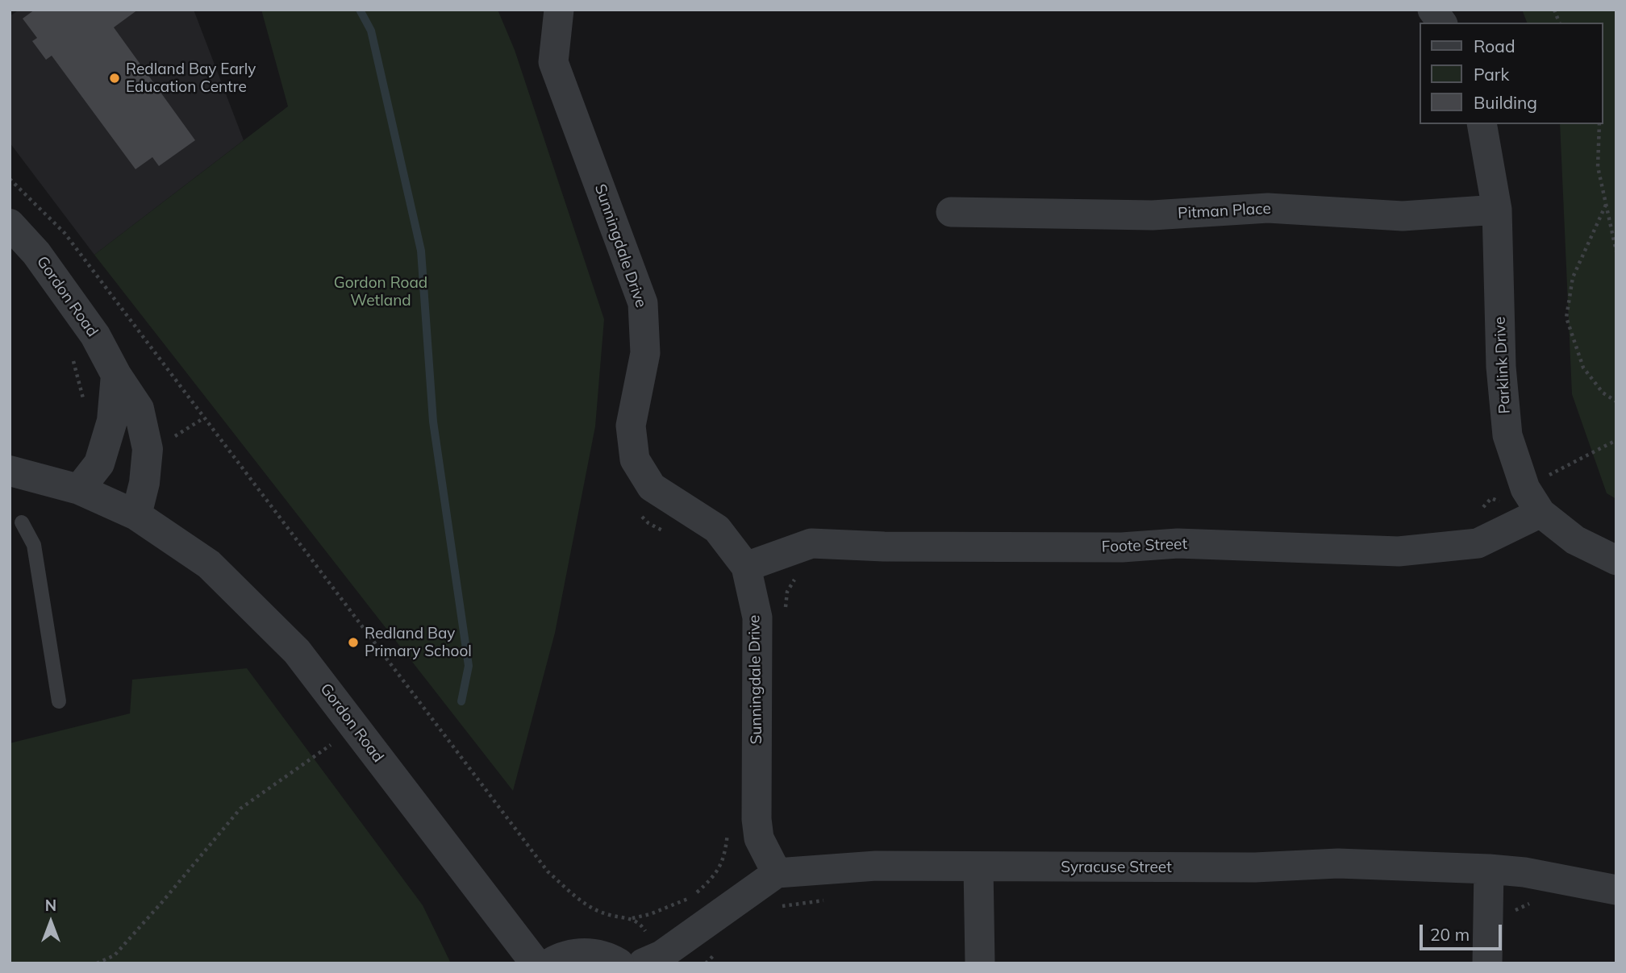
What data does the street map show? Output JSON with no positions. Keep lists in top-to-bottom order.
{
  "streets": {
    "street": [
      "Pitman Place",
      "Sunningdale Drive",
      "Gordon Road",
      "Parklink Drive",
      "Foote Street",
      "Syracuse Street"
    ]
  },
  "crossings": [
    ["Pitman Place", "Parklink Drive"],
    ["Sunningdale Drive", "Foote Street"],
    ["Sunningdale Drive", "Syracuse Street"],
    ["Parklink Drive", "Foote Street"]
  ],
  "parks": ["Gordon Road Wetland"],
  "places": ["Redland Bay Early Education Centre", "Redland Bay Primary School"],
  "legend": ["Road", "Park", "Building"],
  "scale_bar": "20 m",
  "north": "top"
}
